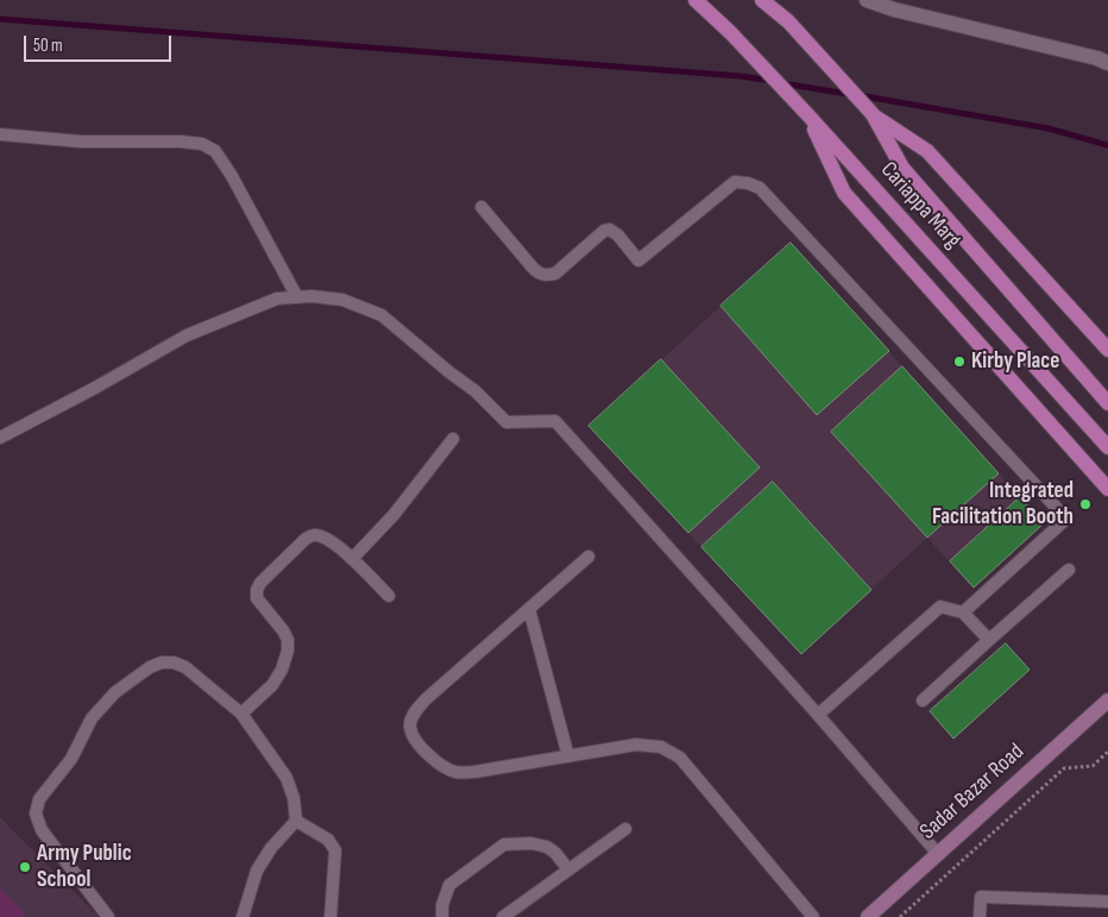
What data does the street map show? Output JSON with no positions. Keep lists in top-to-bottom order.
{
  "streets": {
    "main road": ["Cariappa Marg"],
    "street": ["Sadar Bazar Road"]
  },
  "places": ["Kirby Place", "Integrated Facilitation Booth", "Army Public School"],
  "scale_bar": "50 m"
}
